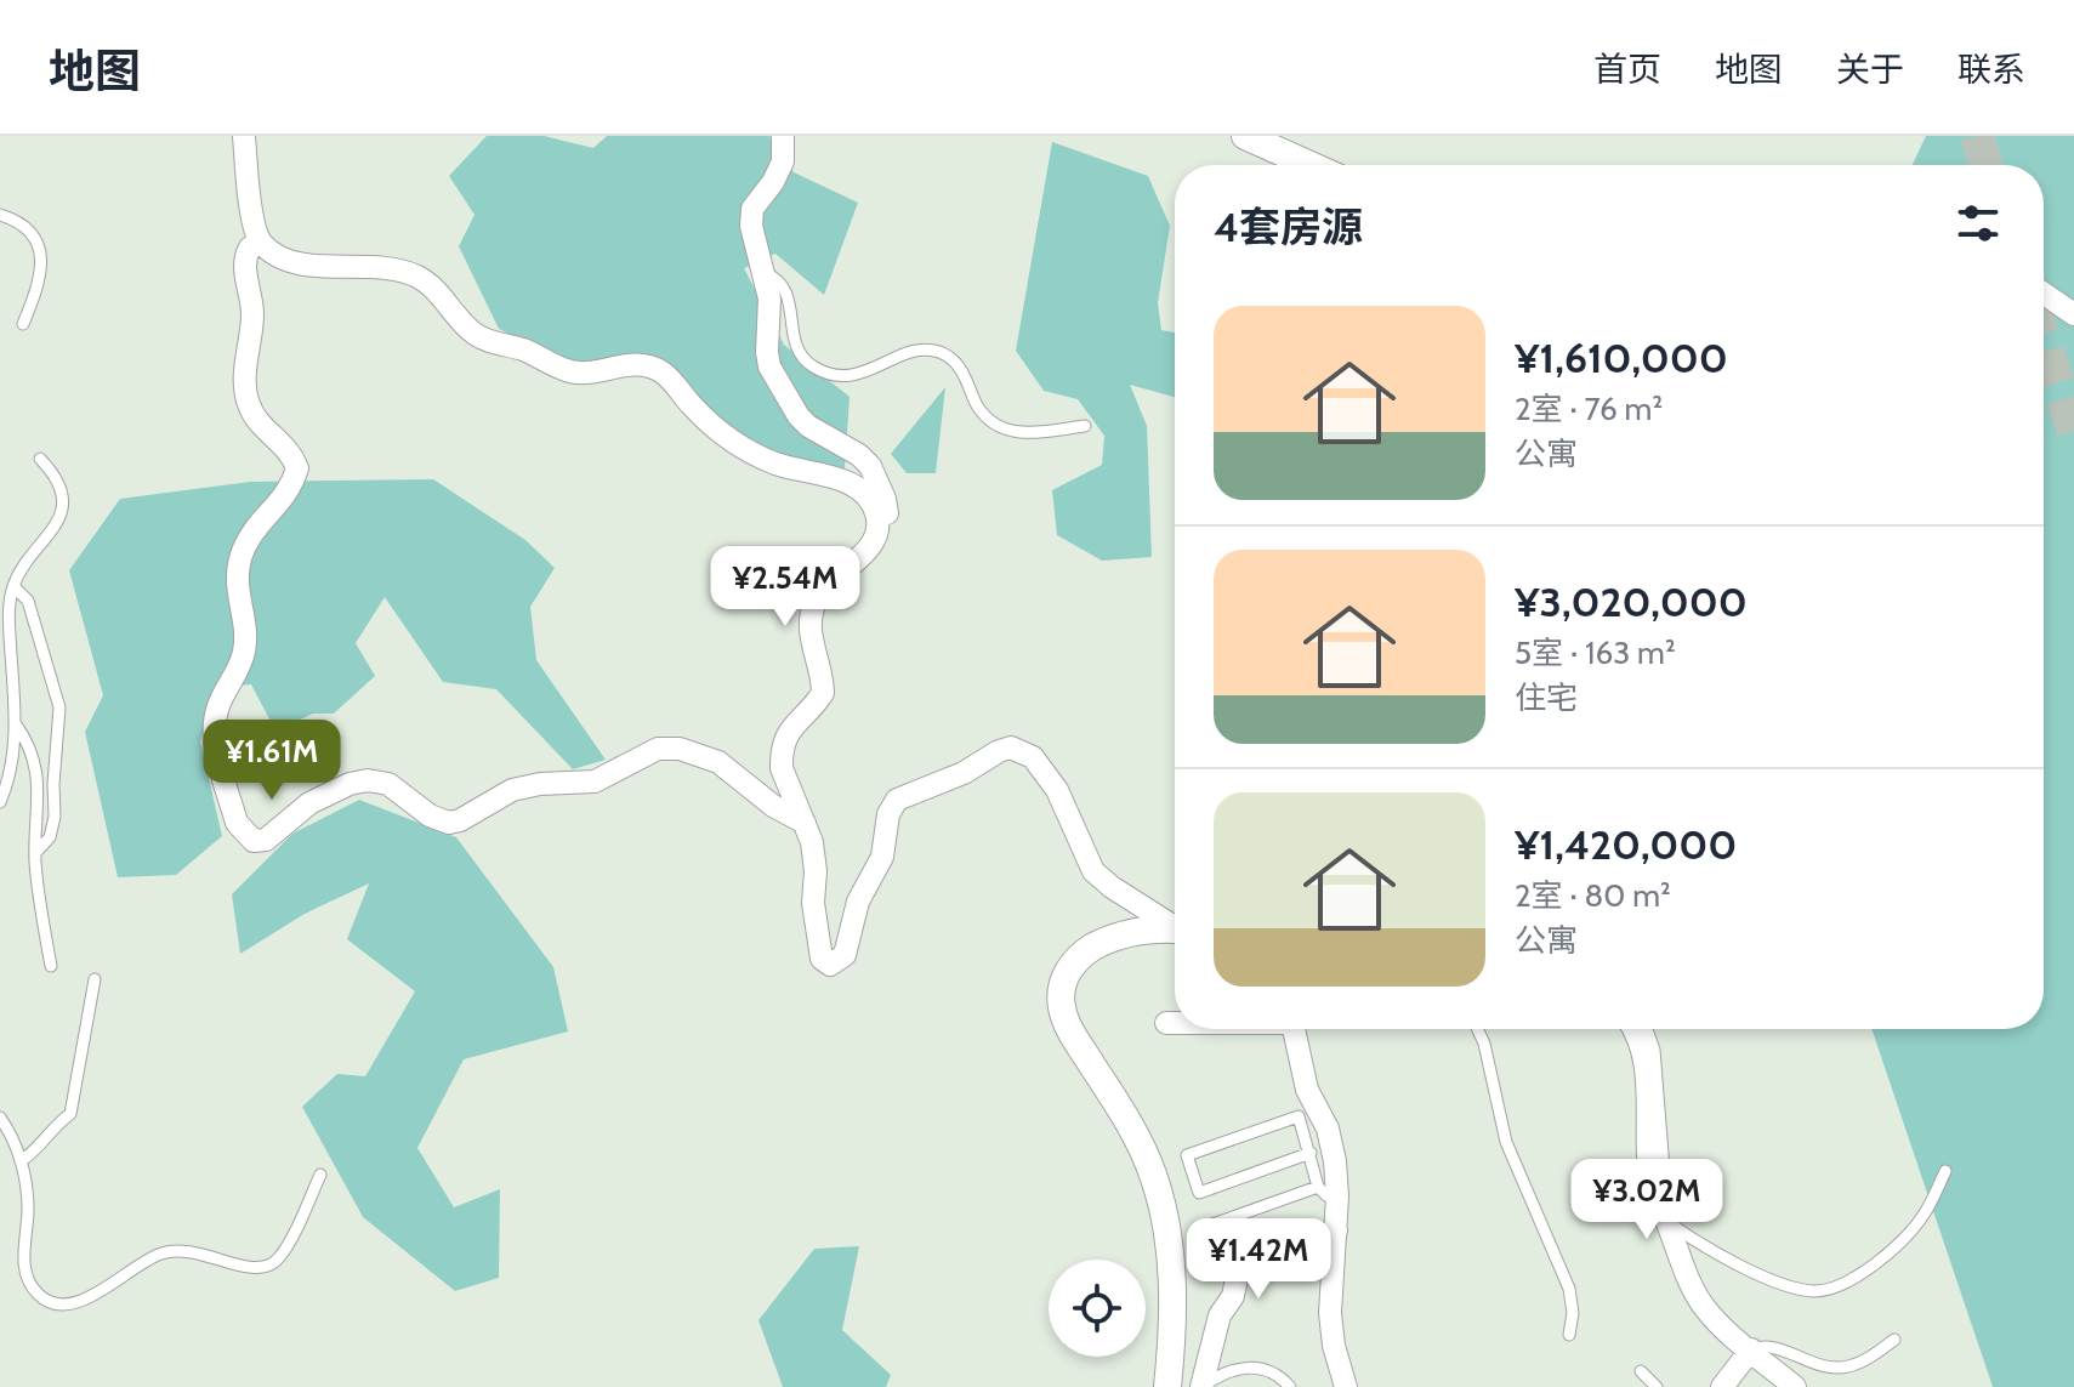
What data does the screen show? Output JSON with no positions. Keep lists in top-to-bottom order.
{
  "page": {
    "header": "地图",
    "nav": [
      "首页",
      "地图",
      "关于",
      "联系"
    ],
    "heading": "4套房源",
    "list": [
      {
        "name": "¥1,610,000",
        "note": "2室 · 76 m² · 公寓"
      },
      {
        "name": "¥3,020,000",
        "note": "5室 · 163 m² · 住宅"
      },
      {
        "name": "¥1,420,000",
        "note": "2室 · 80 m² · 公寓"
      }
    ],
    "price": [
      "¥2.54M",
      "¥1.61M",
      "¥3.02M",
      "¥1.42M"
    ]
  }
}
